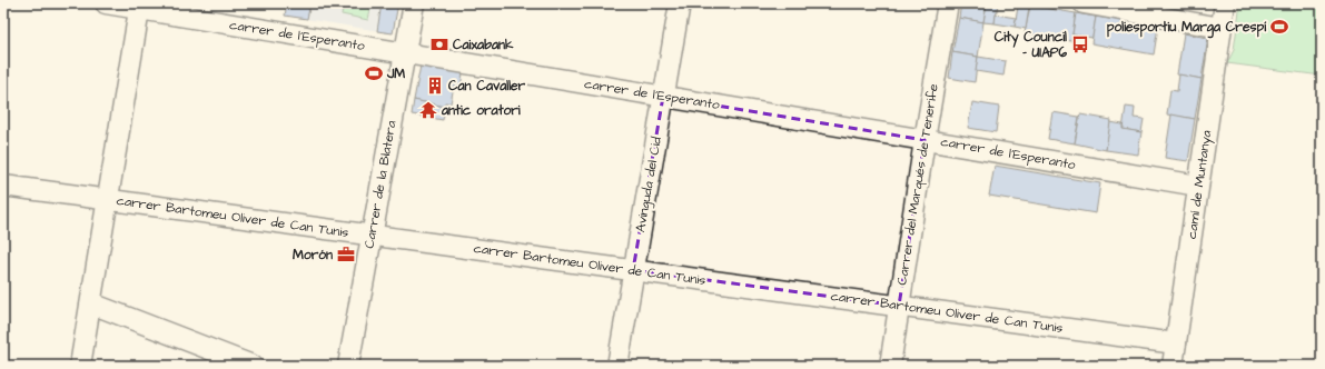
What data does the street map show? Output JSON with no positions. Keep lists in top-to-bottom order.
{
  "streets": {
    "street": [
      "carrer de l'Esperanto",
      "Carrer de la Blatera",
      "Avinguda del Cid",
      "Carrer del Marqués de Tenerife",
      "camí de Muntanya",
      "carrer Bartomeu Oliver de Can Tunis"
    ]
  },
  "crossings": [
    ["carrer de l'Esperanto", "Carrer de la Blatera"],
    ["carrer de l'Esperanto", "Avinguda del Cid"],
    ["carrer de l'Esperanto", "Carrer del Marqués de Tenerife"],
    ["carrer de l'Esperanto", "camí de Muntanya"],
    ["Carrer de la Blatera", "carrer Bartomeu Oliver de Can Tunis"],
    ["Avinguda del Cid", "carrer Bartomeu Oliver de Can Tunis"],
    ["Carrer del Marqués de Tenerife", "carrer Bartomeu Oliver de Can Tunis"],
    ["camí de Muntanya", "carrer Bartomeu Oliver de Can Tunis"]
  ],
  "places": {
    "sports": ["poliesportiu Marga Crespí", "JM"],
    "bank": ["Caixabank"],
    "bus stop": ["City Council - UIAP6"],
    "building": ["Can Cavaller"],
    "temple": ["antic oratori"],
    "office": ["Morón"]
  }
}
